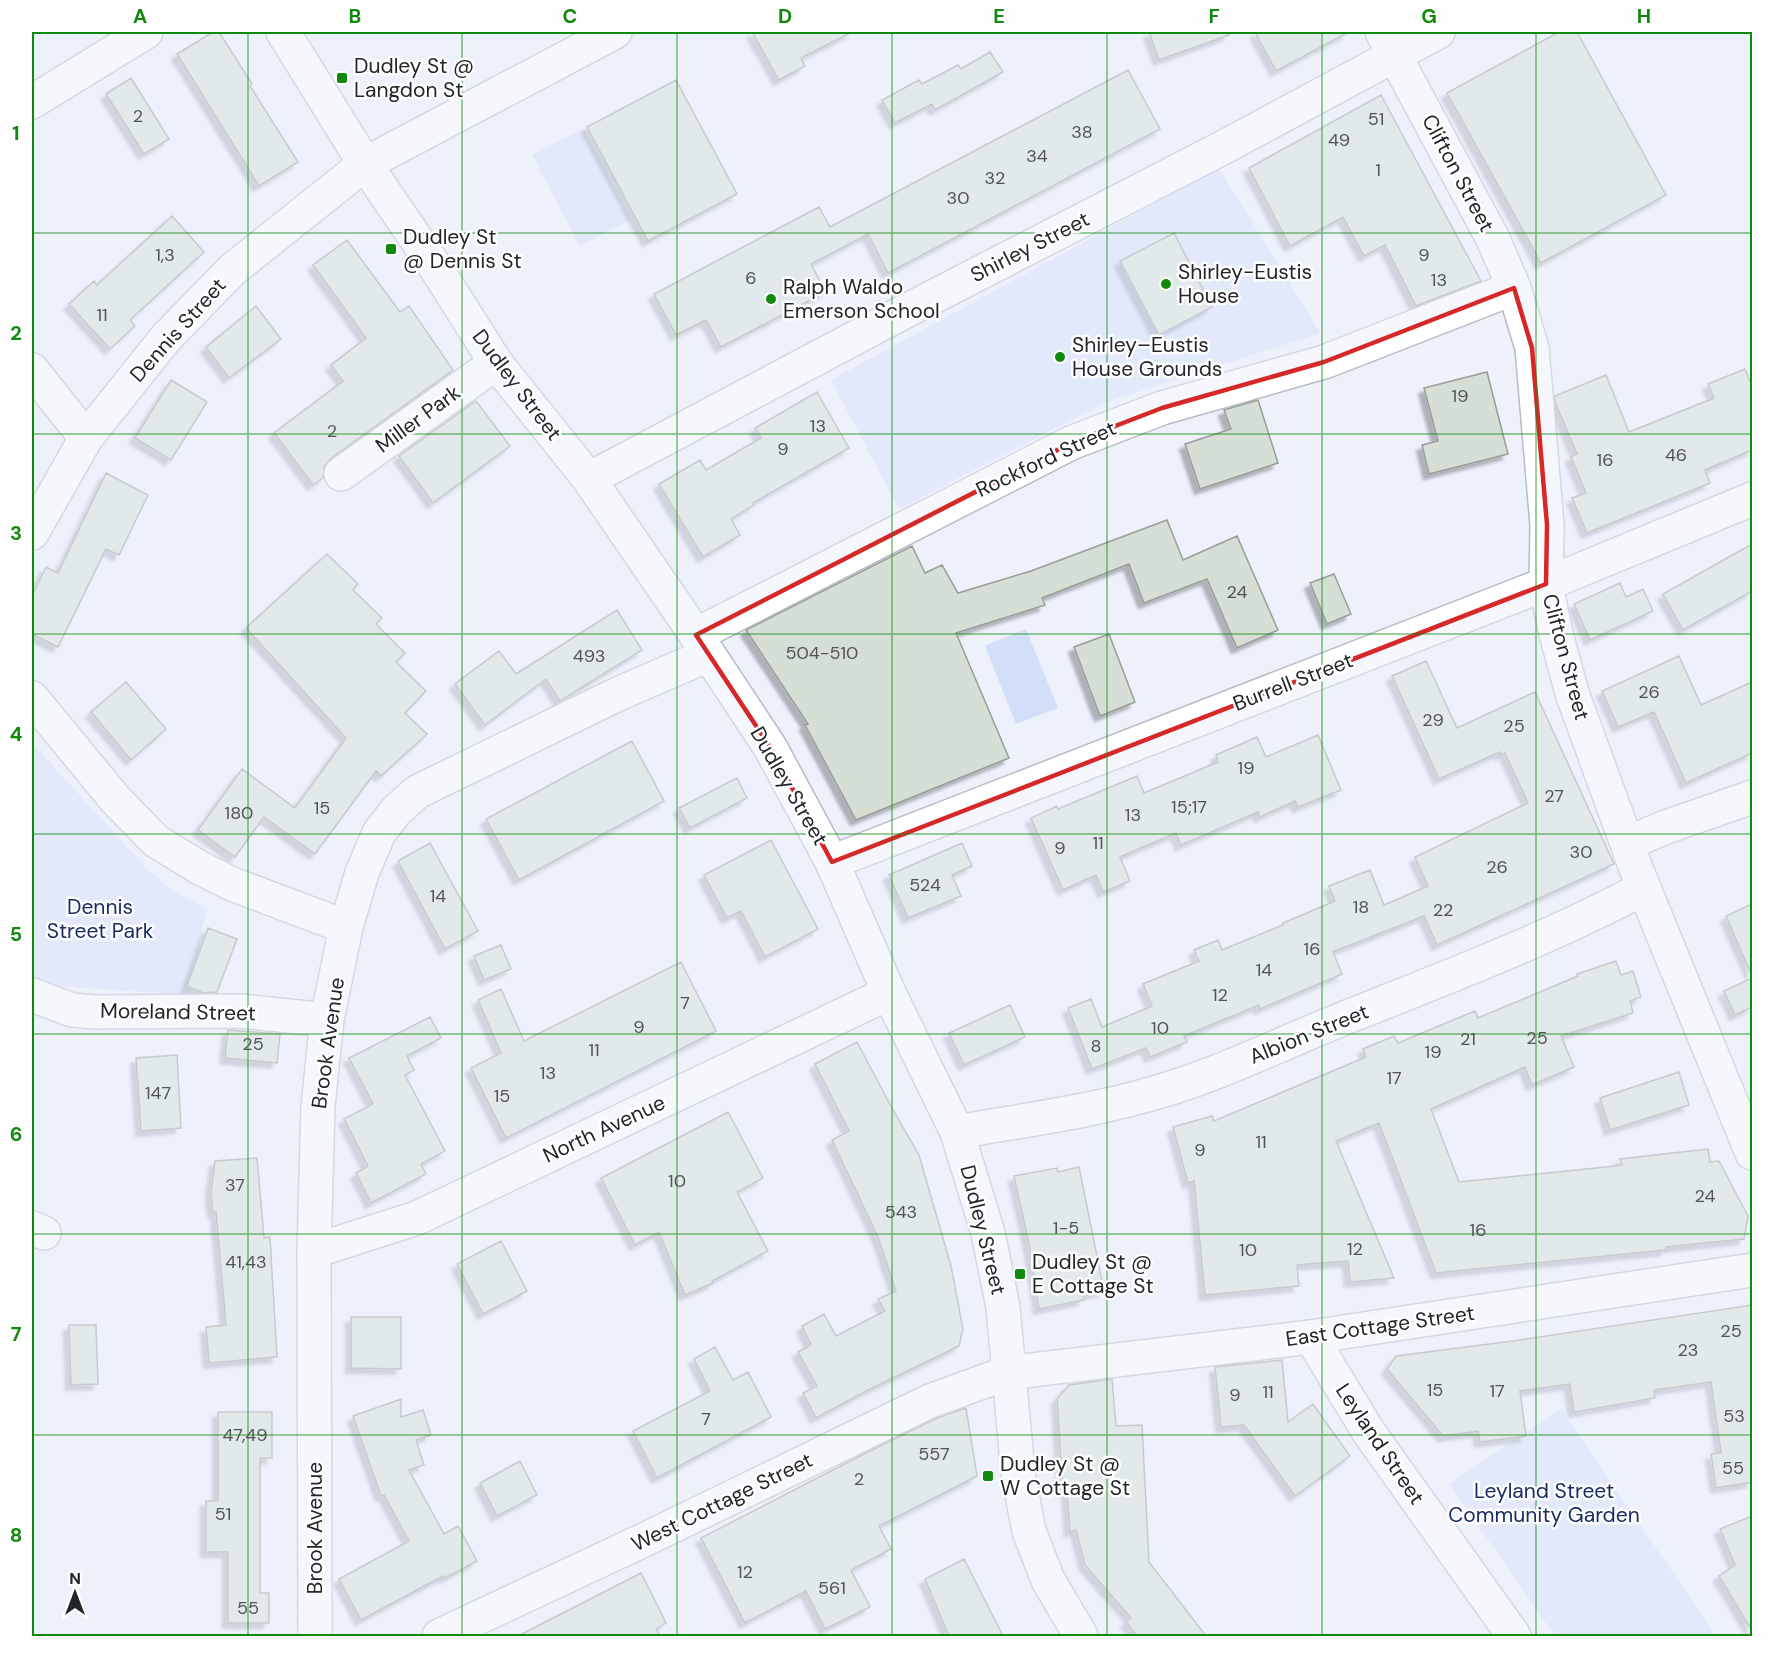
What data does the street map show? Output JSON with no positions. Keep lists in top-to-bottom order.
{
  "streets": {
    "street": [
      "Clifton Street",
      "Shirley Street",
      "Dennis Street",
      "Dudley Street",
      "Miller Park",
      "Rockford Street",
      "Burrell Street",
      "Moreland Street",
      "Albion Street",
      "Brook Avenue",
      "North Avenue",
      "East Cottage Street",
      "Leyland Street",
      "West Cottage Street"
    ]
  },
  "crossings": [
    ["Clifton Street", "Shirley Street"],
    ["Clifton Street", "Rockford Street"],
    ["Clifton Street", "Burrell Street"],
    ["Clifton Street", "Albion Street"],
    ["Shirley Street", "Dudley Street"],
    ["Dennis Street", "Dudley Street"],
    ["Dudley Street", "Miller Park"],
    ["Dudley Street", "Rockford Street"],
    ["Dudley Street", "Burrell Street"],
    ["Dudley Street", "Albion Street"],
    ["Dudley Street", "Brook Avenue"],
    ["Dudley Street", "North Avenue"],
    ["Dudley Street", "East Cottage Street"],
    ["Dudley Street", "West Cottage Street"],
    ["Rockford Street", "Brook Avenue"],
    ["Moreland Street", "Brook Avenue"],
    ["Brook Avenue", "North Avenue"],
    ["East Cottage Street", "Leyland Street"],
    ["East Cottage Street", "West Cottage Street"]
  ],
  "parks": ["Dennis Street Park", "Leyland Street Community Garden"],
  "places": {
    "transit": [
      "Dudley St @ Langdon St",
      "Dudley St @ Dennis St",
      "Dudley St @ E Cottage St",
      "Dudley St @ W Cottage St"
    ],
    "other": ["Shirley-Eustis House", "Ralph Waldo Emerson School", "Shirley–Eustis House Grounds"]
  },
  "house_numbers": [
    "2",
    "51",
    "38",
    "49",
    "34",
    "1",
    "32",
    "30",
    "1,3",
    "9",
    "6",
    "13",
    "11",
    "19",
    "13",
    "2",
    "9",
    "46",
    "16",
    "24",
    "504-510",
    "493",
    "26",
    "29",
    "25",
    "19",
    "27",
    "15;17",
    "15",
    "180",
    "13",
    "11",
    "9",
    "30",
    "26",
    "524",
    "14",
    "18",
    "22",
    "16",
    "14",
    "12",
    "7",
    "9",
    "10",
    "25",
    "21",
    "25",
    "8",
    "11",
    "19",
    "13",
    "17",
    "147",
    "15",
    "11",
    "9",
    "10",
    "37",
    "24",
    "543",
    "1-5",
    "16",
    "12",
    "10",
    "41,43",
    "25",
    "23",
    "15",
    "17",
    "11",
    "9",
    "53",
    "7",
    "47,49",
    "557",
    "55",
    "2",
    "51",
    "12",
    "561",
    "55"
  ],
  "north": "top",
  "grid": {
    "columns": [
      "A",
      "B",
      "C",
      "D",
      "E",
      "F",
      "G",
      "H"
    ],
    "rows": [
      "1",
      "2",
      "3",
      "4",
      "5",
      "6",
      "7",
      "8"
    ]
  }
}
